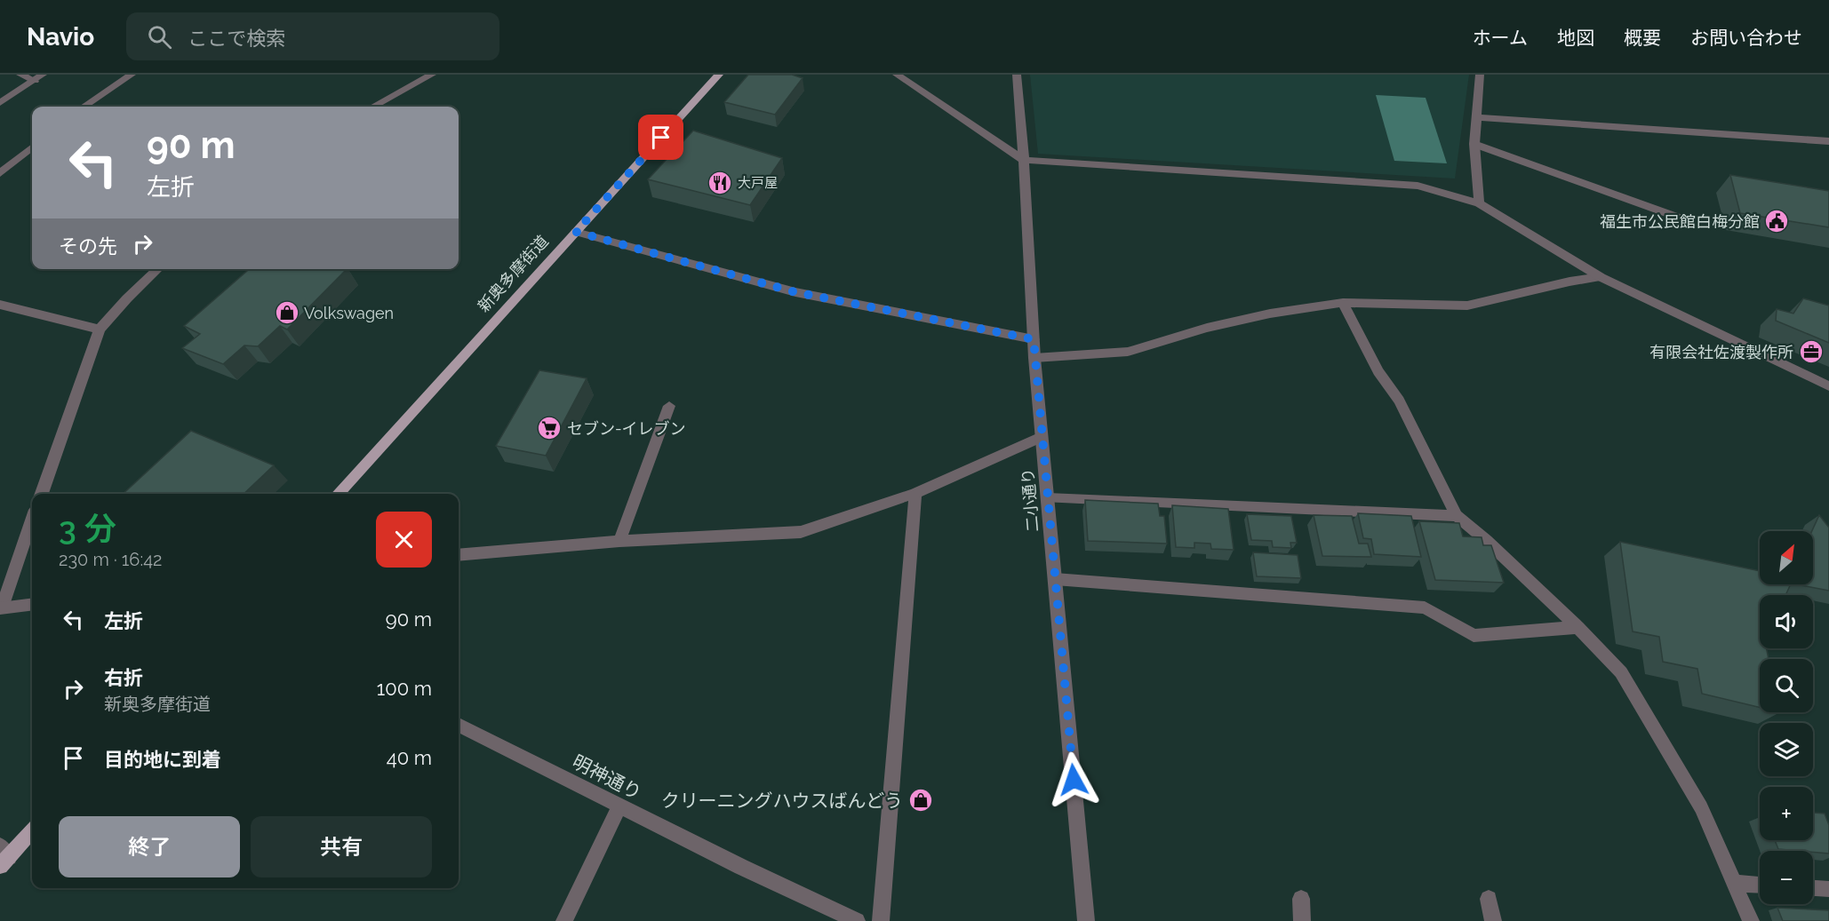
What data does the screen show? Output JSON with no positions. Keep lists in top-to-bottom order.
{
  "streets": {
    "main road": ["新奥多摩街道"],
    "street": ["二小通り", "明神通り"]
  },
  "places": {
    "restaurant": ["大戸屋"],
    "public building": ["福生市公民館白梅分館"],
    "shop": ["Volkswagen", "クリーニングハウスばんどう"],
    "office": ["有限会社佐渡製作所"],
    "supermarket": ["セブン-イレブン"]
  },
  "north": "top right",
  "page": {
    "header": "Navio",
    "search": "ここで検索",
    "nav": [
      "ホーム",
      "地図",
      "概要",
      "お問い合わせ"
    ],
    "turn": ["90 m", "左折"],
    "then": "その先",
    "heading": ["3 分", "230 m · 16:42"],
    "map_buttons": ["+", "−"],
    "list": [
      {
        "name": "左折",
        "value": "90 m"
      },
      {
        "name": "右折",
        "note": "新奥多摩街道",
        "value": "100 m"
      },
      {
        "name": "目的地に到着",
        "value": "40 m"
      }
    ],
    "buttons": ["終了", "共有"]
  }
}
